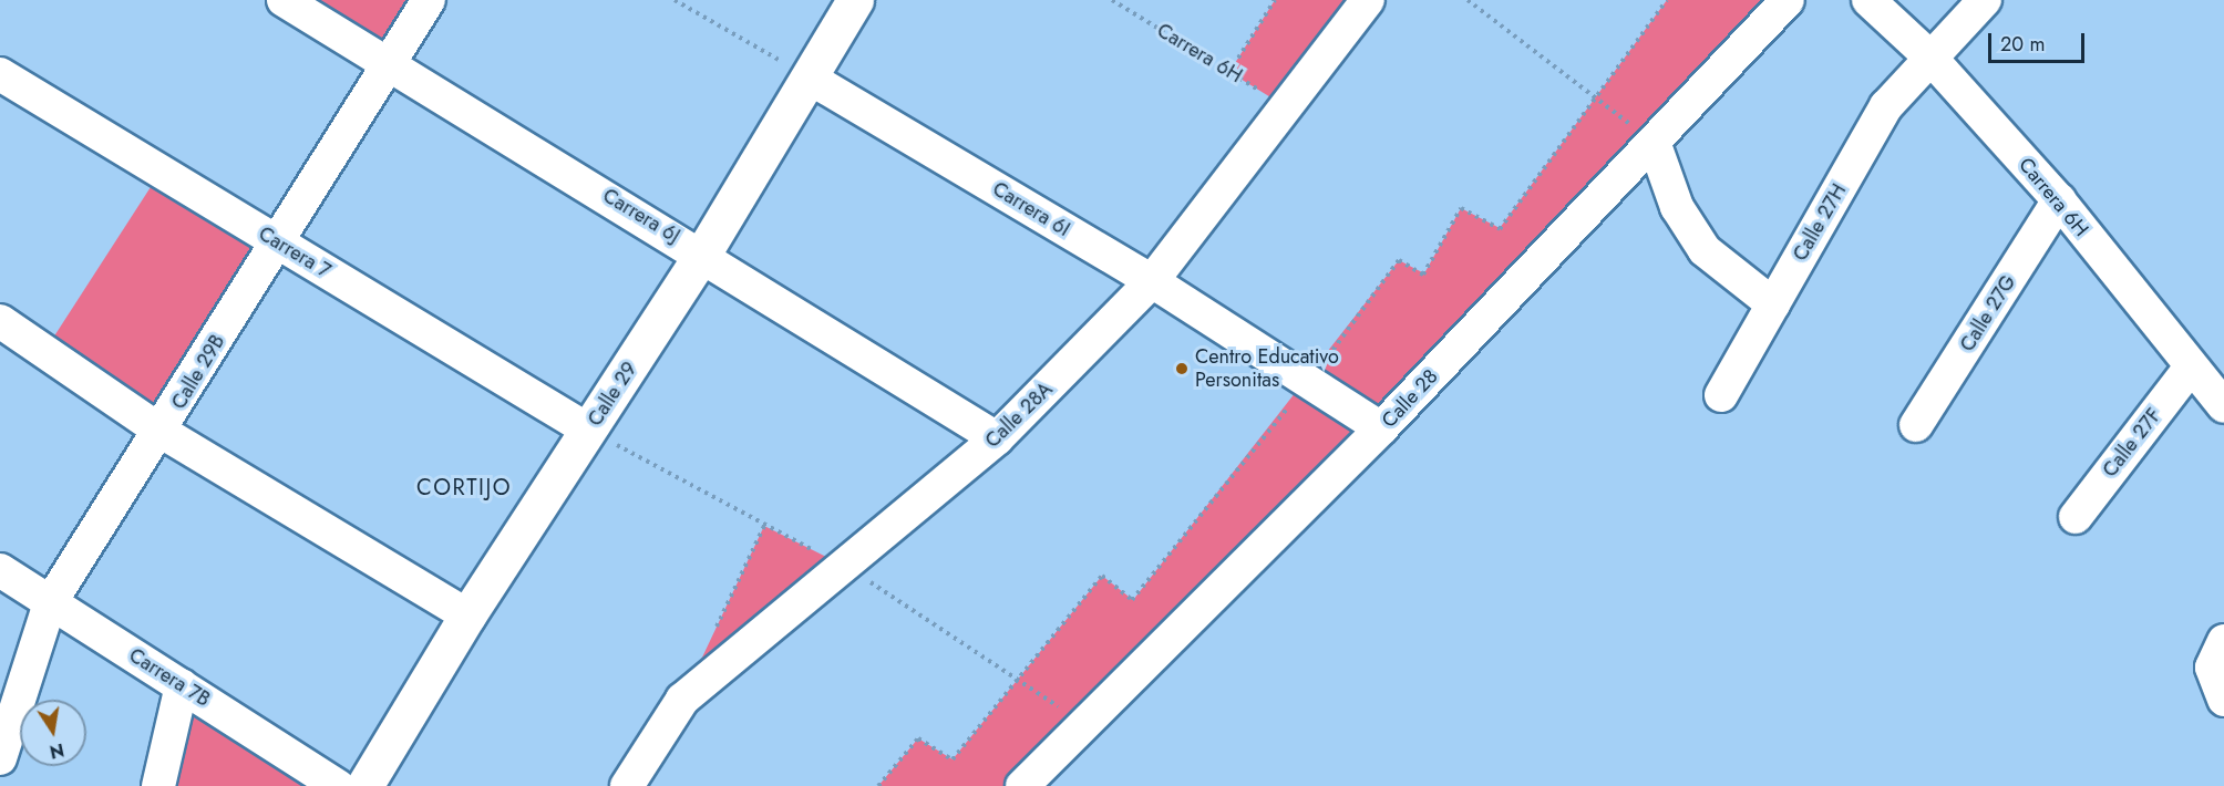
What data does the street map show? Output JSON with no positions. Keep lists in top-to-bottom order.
{
  "streets": {
    "street": [
      "Carrera 6H",
      "Carrera 6I",
      "Carrera 6J",
      "Calle 27H",
      "Carrera 7",
      "Calle 27G",
      "Calle 29B",
      "Calle 29",
      "Calle 28",
      "Calle 28A",
      "Calle 27F",
      "Carrera 7B"
    ]
  },
  "crossings": [
    ["Carrera 6H", "Calle 27H"],
    ["Carrera 6H", "Calle 27G"],
    ["Carrera 6H", "Calle 28A"],
    ["Carrera 6H", "Calle 27F"],
    ["Carrera 6I", "Calle 29"],
    ["Carrera 6I", "Calle 28"],
    ["Carrera 6I", "Calle 28A"],
    ["Carrera 6J", "Calle 29B"],
    ["Carrera 6J", "Calle 29"],
    ["Carrera 6J", "Calle 28A"],
    ["Carrera 7", "Calle 29B"],
    ["Carrera 7", "Calle 29"],
    ["Calle 29B", "Carrera 7B"]
  ],
  "districts": ["CORTIJO"],
  "places": ["Centro Educativo Personitas"],
  "scale_bar": "20 m",
  "north": "bottom"
}
